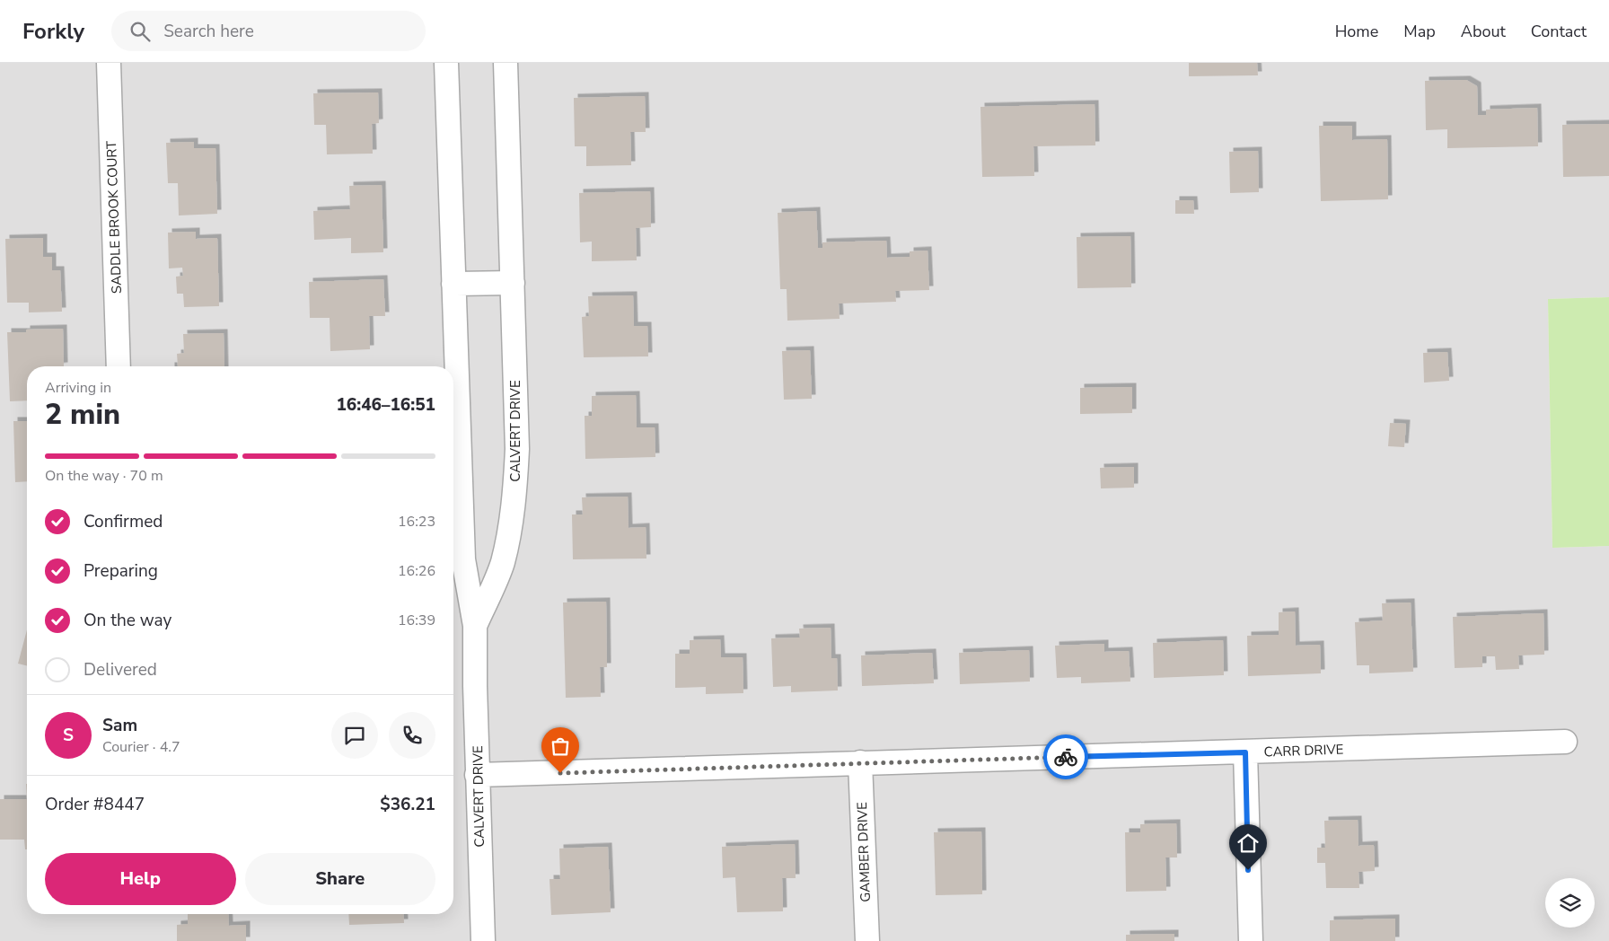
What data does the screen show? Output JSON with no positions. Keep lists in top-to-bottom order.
{
  "streets": {
    "street": [
      "SADDLE BROOK COURT",
      "CALVERT DRIVE",
      "CARR DRIVE",
      "GAMBER DRIVE"
    ]
  },
  "crossings": [
    ["CALVERT DRIVE", "CARR DRIVE"],
    ["CARR DRIVE", "GAMBER DRIVE"]
  ],
  "page": {
    "header": "Forkly",
    "search": "Search here",
    "nav": [
      "Home",
      "Map",
      "About",
      "Contact"
    ],
    "heading": ["2 min", "Arriving in", "16:46–16:51"],
    "panel": [
      "Sam",
      "Courier · 4.7",
      "Order #8447",
      "$36.21"
    ],
    "bar": "On the way · 70 m",
    "list": [
      ["Confirmed", "16:23"],
      ["Preparing", "16:26"],
      ["On the way", "16:39"],
      "Delivered"
    ],
    "round": "S",
    "buttons": ["Help", "Share"]
  }
}
